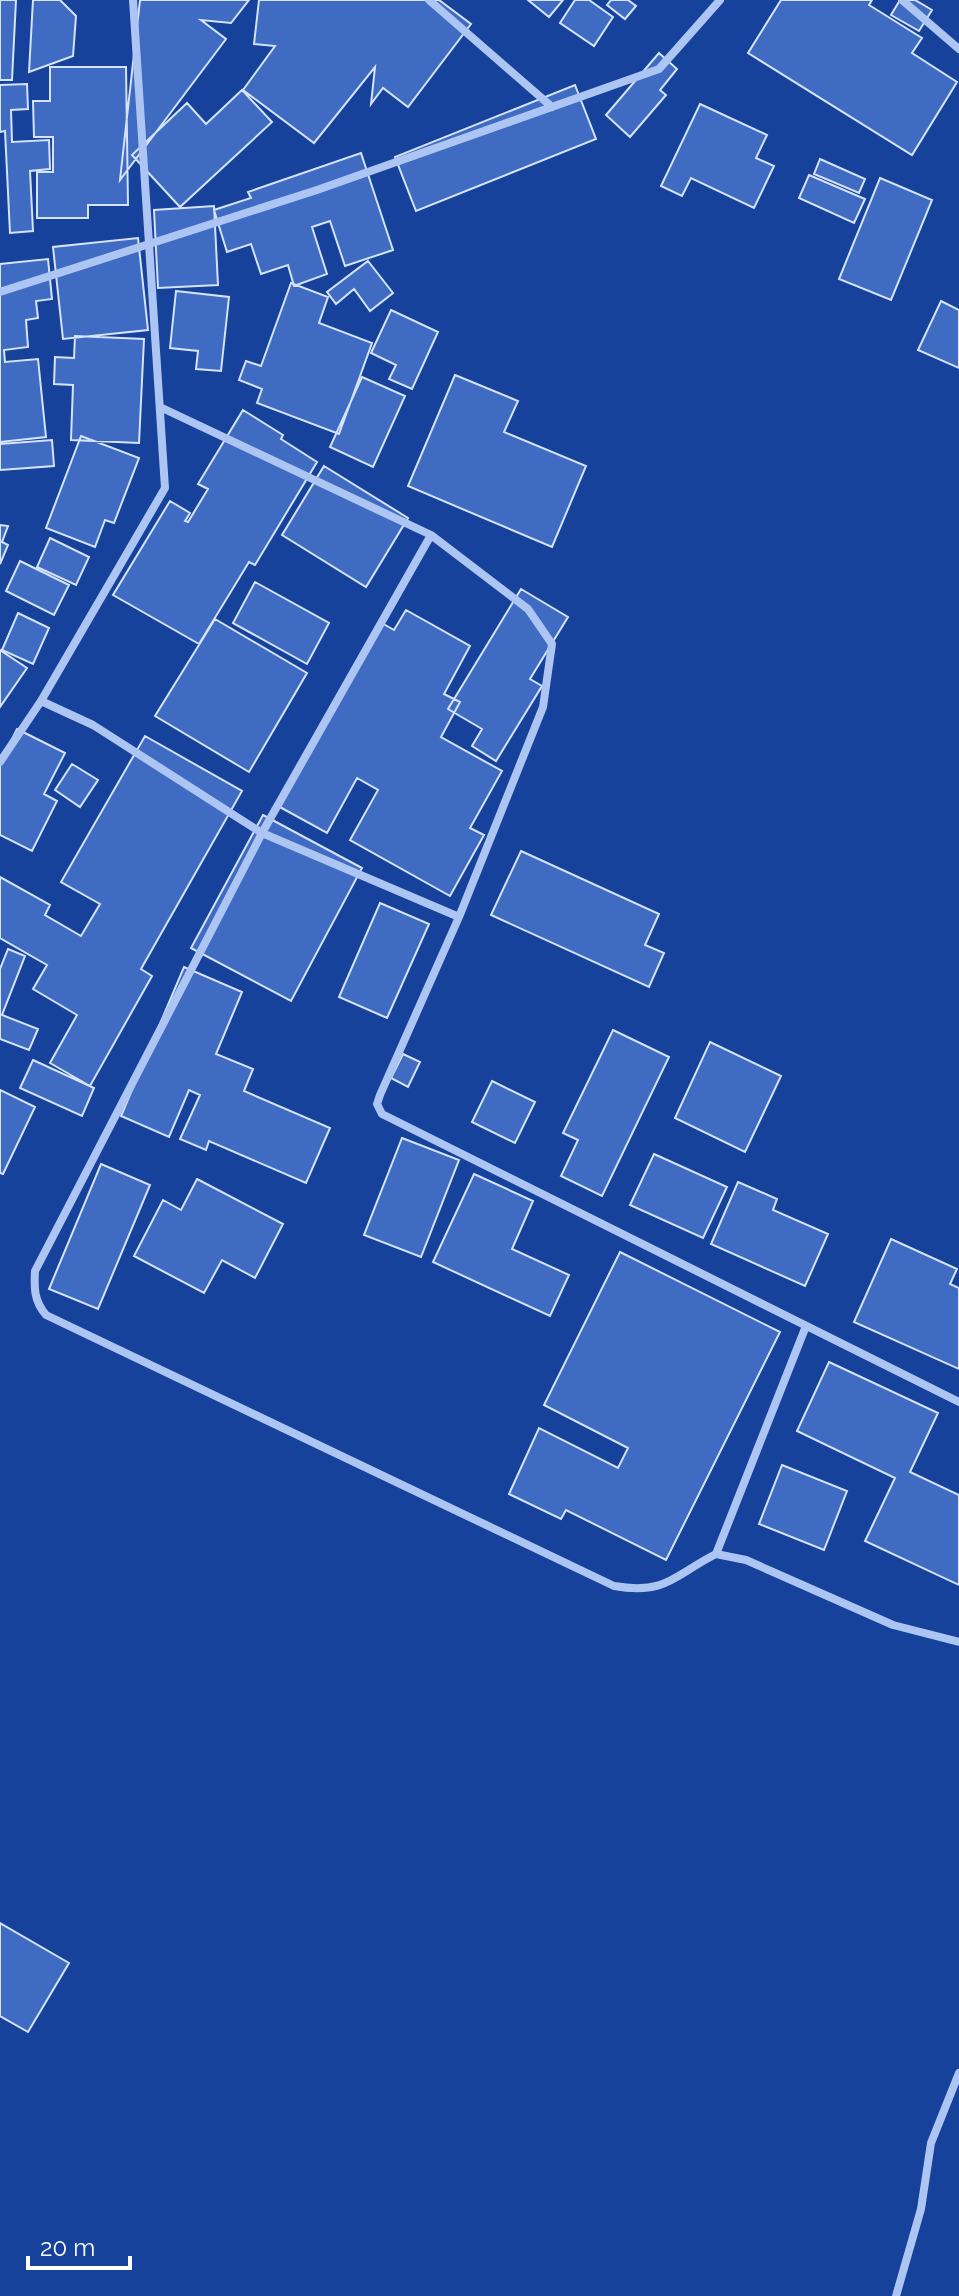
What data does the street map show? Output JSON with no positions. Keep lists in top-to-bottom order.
{
  "scale_bar": "20 m"
}
